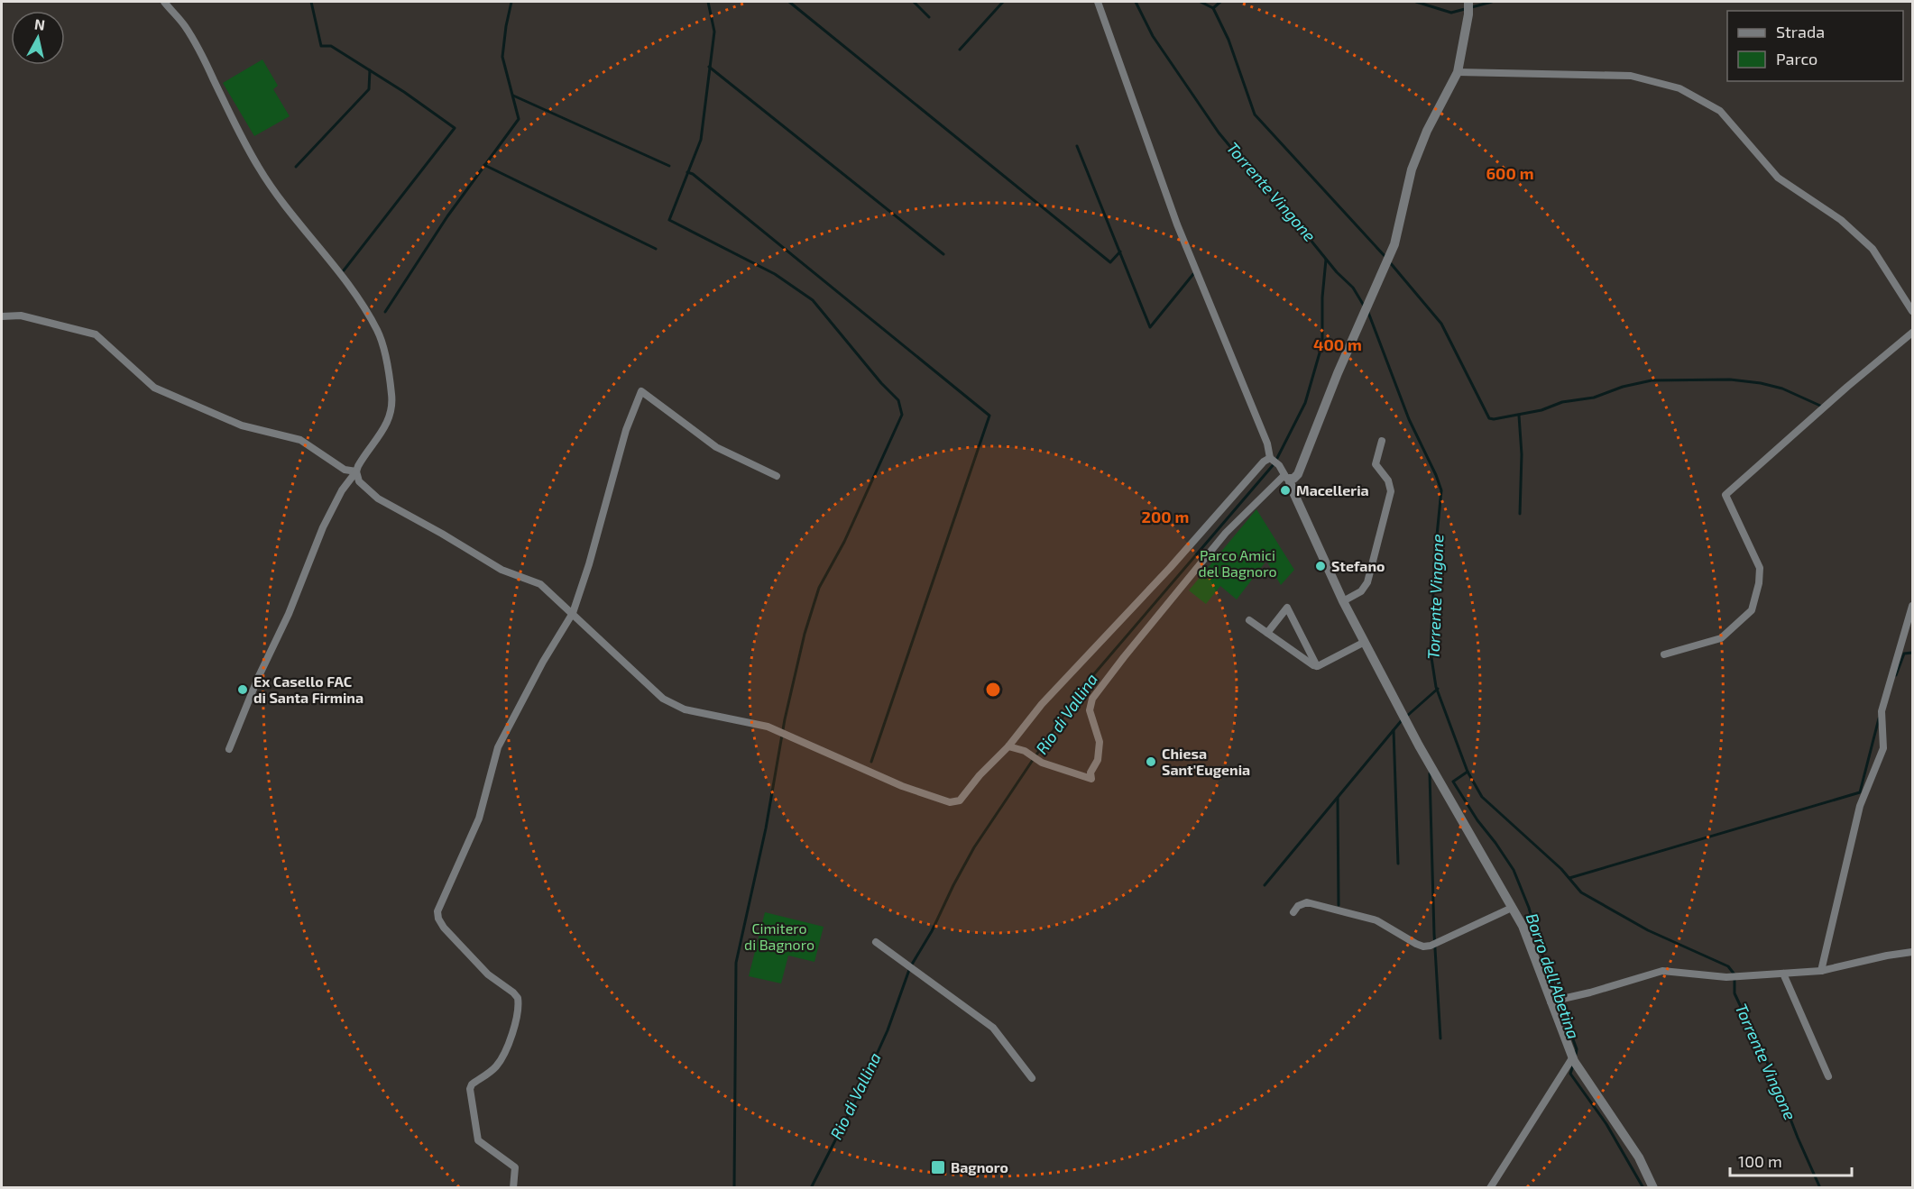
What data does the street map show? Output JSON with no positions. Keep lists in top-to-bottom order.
{
  "water": ["Torrente Vingone", "Rio di Vallina", "Borro dell'Abetina"],
  "parks": ["Parco Amici del Bagnoro", "Cimitero di Bagnoro"],
  "places": {
    "other": [
      "Macelleria",
      "Stefano",
      "Ex Casello FAC di Santa Firmina",
      "Chiesa Sant'Eugenia"
    ],
    "transit": ["Bagnoro"]
  },
  "legend": ["Strada", "Parco"],
  "scale_bar": "100 m",
  "north": "top",
  "rings": ["600 m", "400 m", "200 m"]
}
